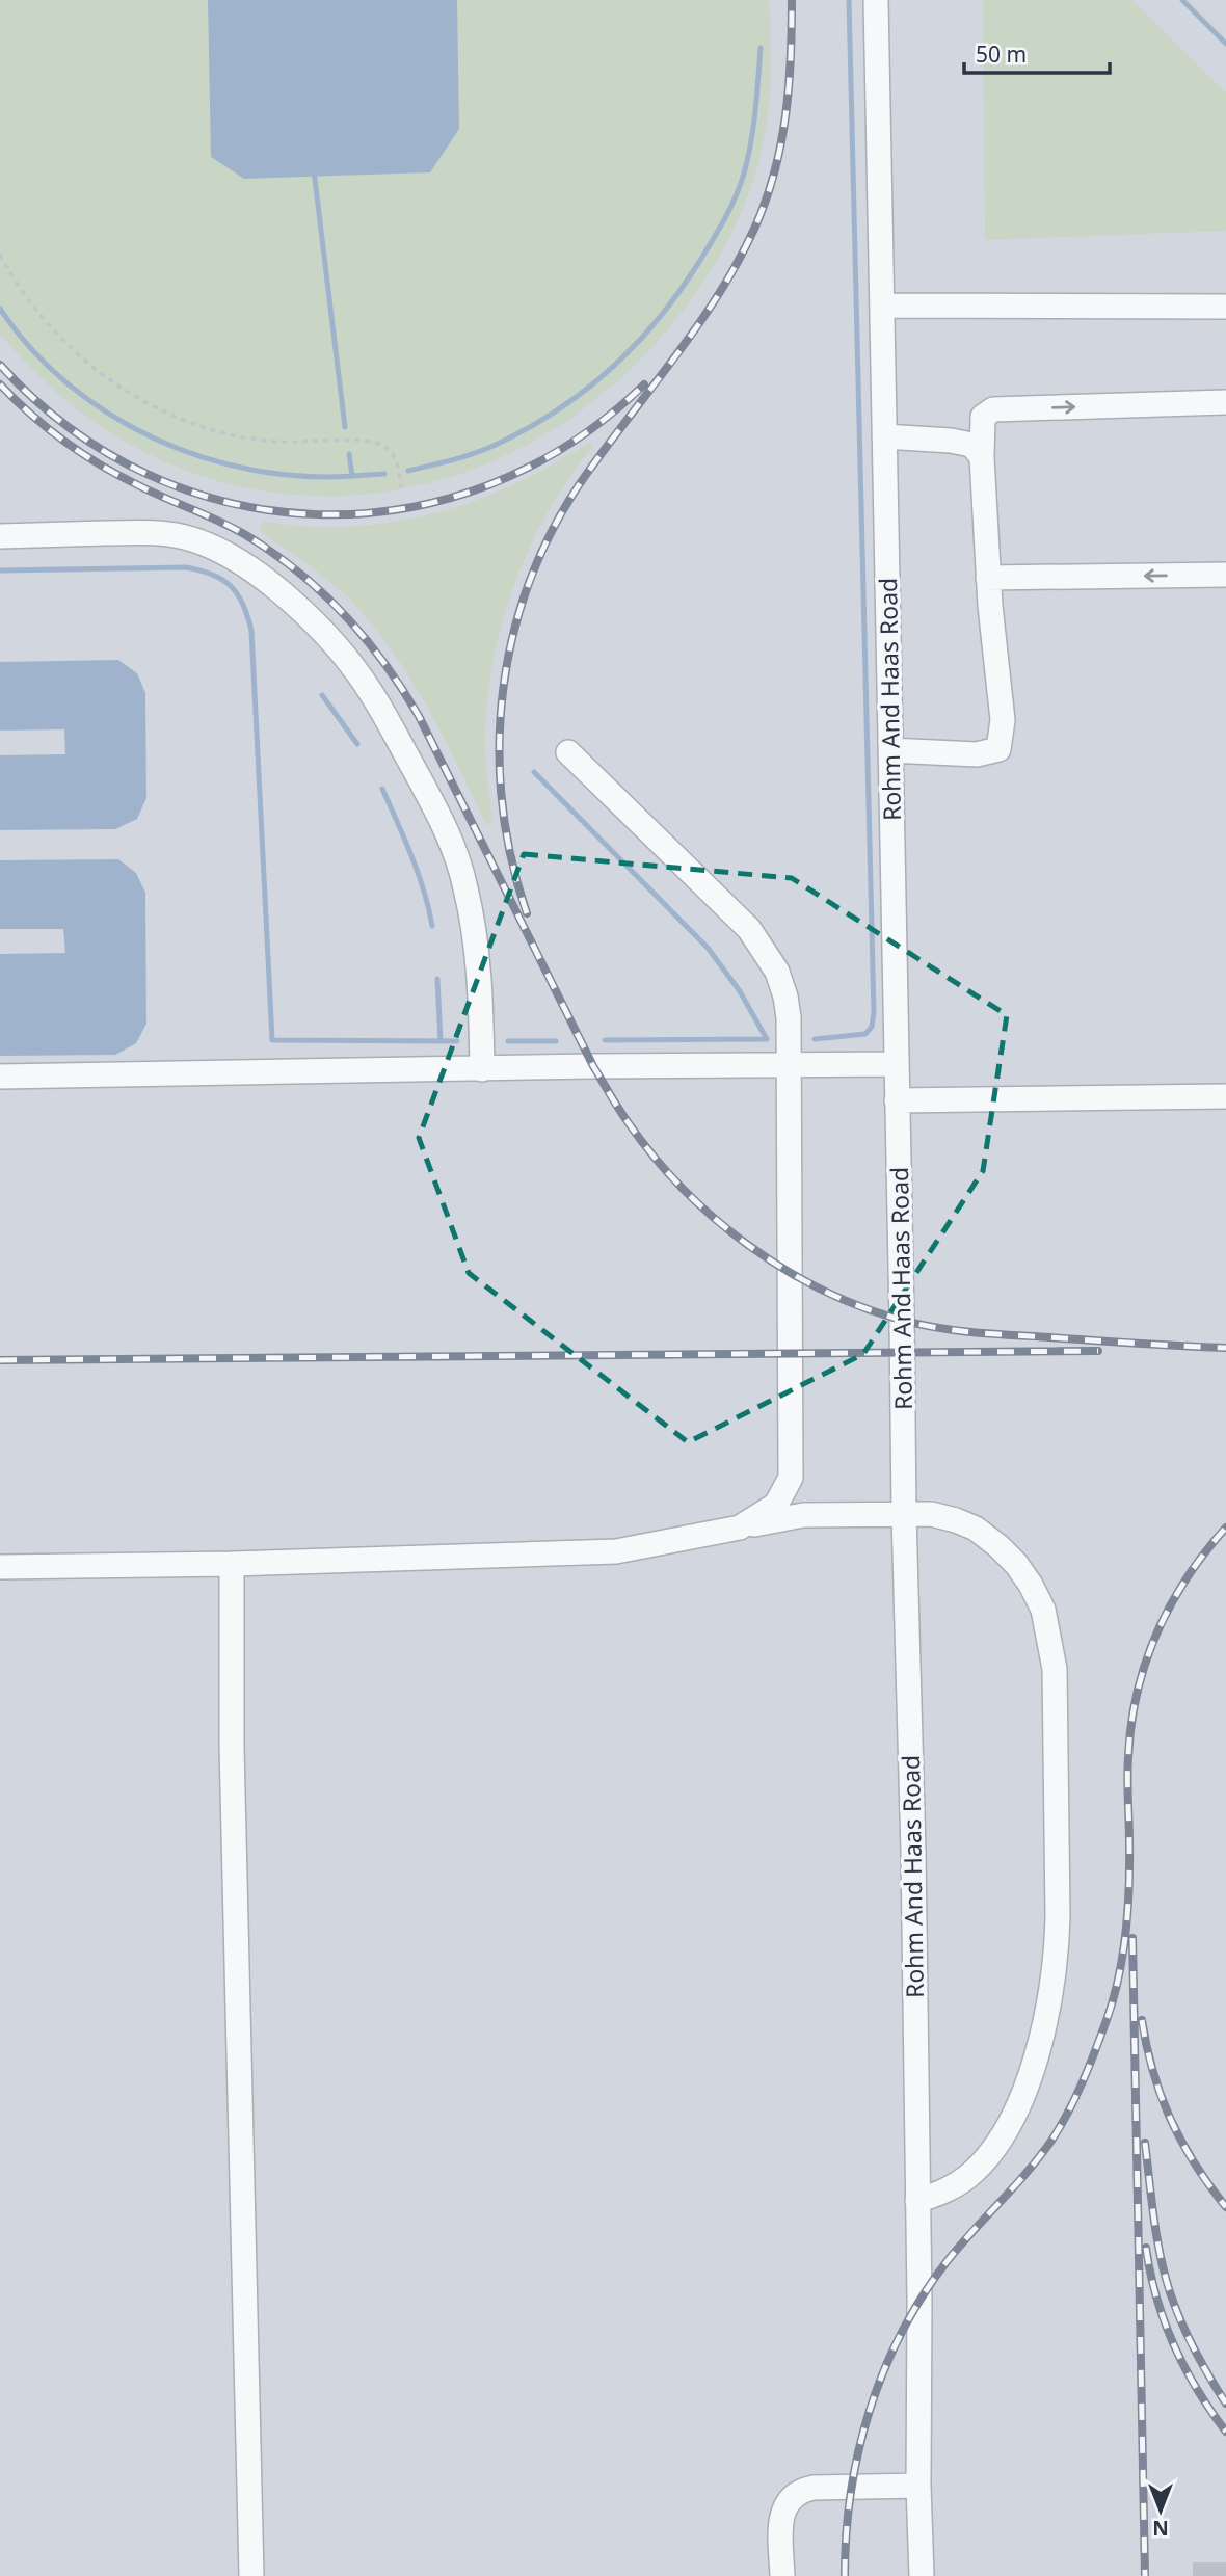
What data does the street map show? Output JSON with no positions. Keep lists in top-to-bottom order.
{
  "streets": {
    "street": ["Rohm And Haas Road"]
  },
  "scale_bar": "50 m",
  "north": "bottom"
}
